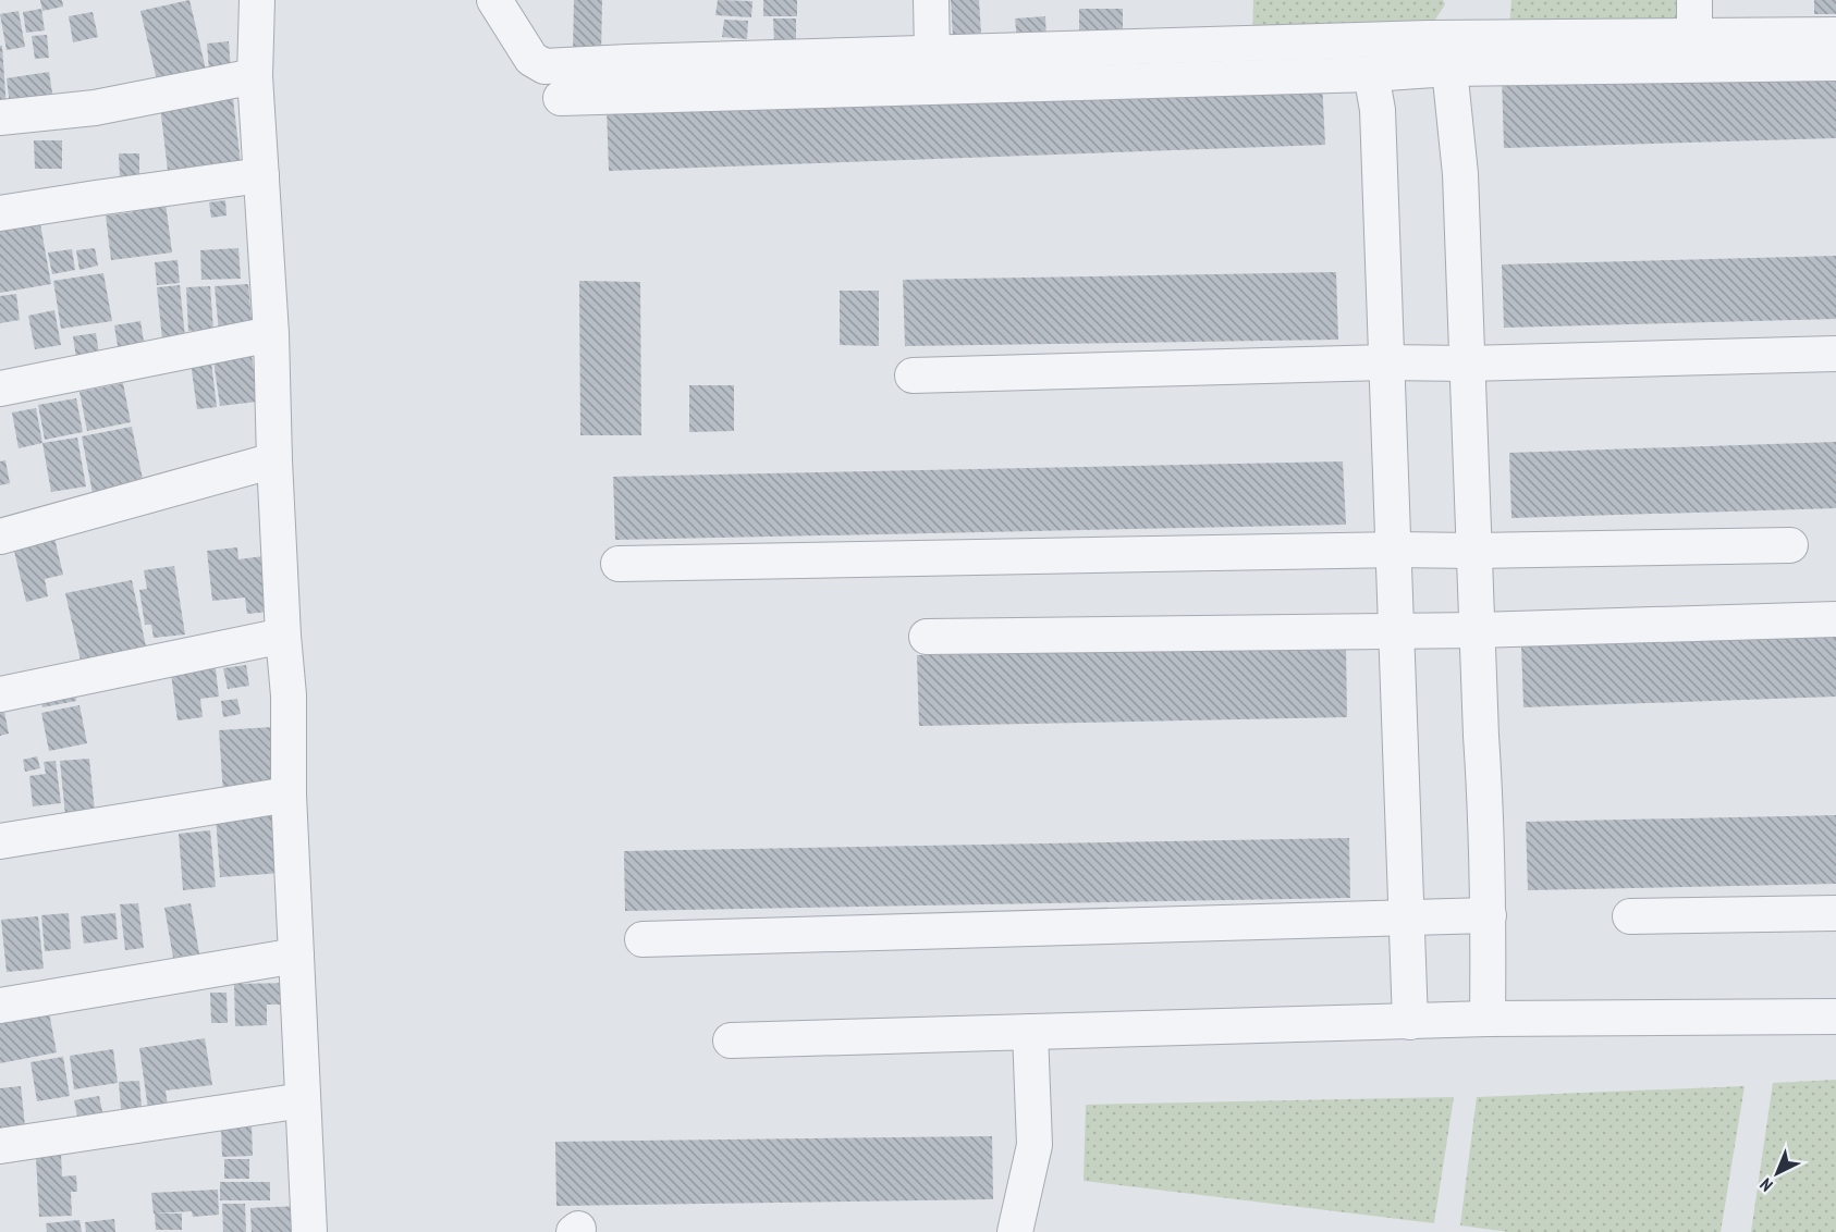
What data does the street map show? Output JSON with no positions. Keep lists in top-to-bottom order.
{
  "north": "bottom left"
}
